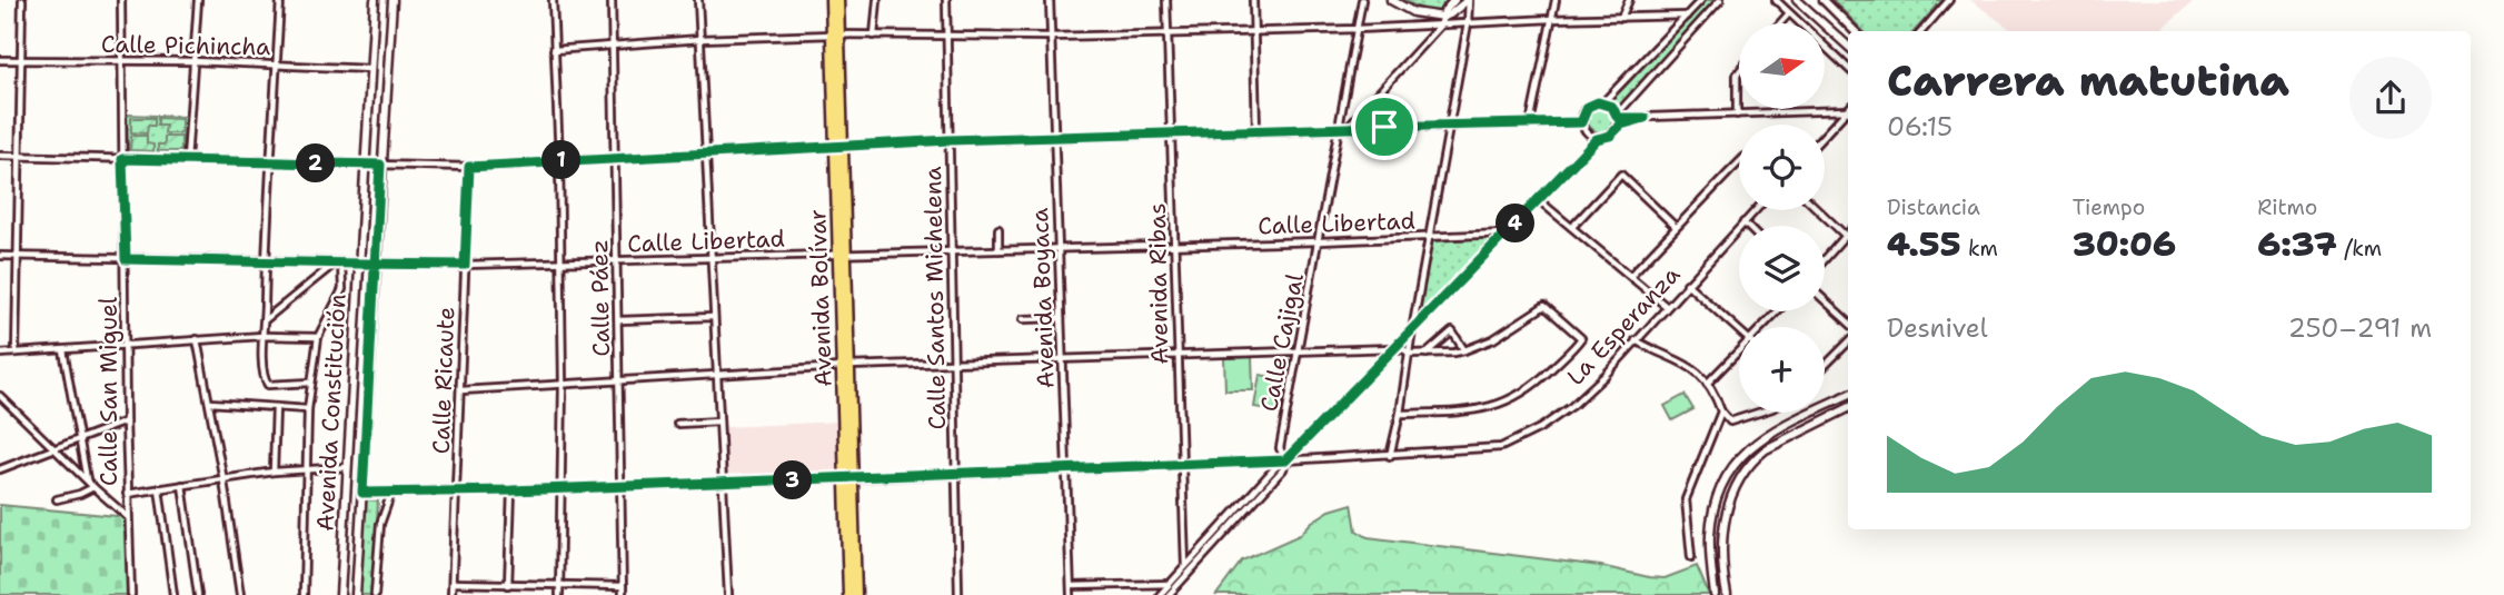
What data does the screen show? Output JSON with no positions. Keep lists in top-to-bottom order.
{
  "streets": {
    "main road": ["Avenida Bolívar"],
    "street": [
      "Calle Pichincha",
      "Calle Libertad",
      "Avenida Ribas",
      "Calle Páez",
      "Calle Santos Michelena",
      "Avenida Boyaca",
      "La Esperanza",
      "Calle Cajigal",
      "Calle Ricaute",
      "Calle San Miguel",
      "Avenida Constitución"
    ]
  },
  "crossings": [
    ["Calle Pichincha", "Calle San Miguel"],
    ["Calle Pichincha", "Avenida Constitución"],
    ["Calle Libertad", "Avenida Ribas"],
    ["Calle Libertad", "Calle Páez"],
    ["Calle Libertad", "Avenida Bolívar"],
    ["Calle Libertad", "Calle Santos Michelena"],
    ["Calle Libertad", "Avenida Boyaca"],
    ["Calle Libertad", "Calle Cajigal"],
    ["Calle Libertad", "Calle Ricaute"],
    ["Calle Libertad", "Calle San Miguel"],
    ["Calle Libertad", "Avenida Constitución"],
    ["Avenida Ribas", "La Esperanza"],
    ["Calle Páez", "La Esperanza"],
    ["Avenida Bolívar", "La Esperanza"],
    ["Calle Santos Michelena", "La Esperanza"],
    ["Avenida Boyaca", "La Esperanza"],
    ["La Esperanza", "Calle Cajigal"],
    ["La Esperanza", "Calle Ricaute"],
    ["La Esperanza", "Avenida Constitución"]
  ],
  "north": "right",
  "page": {
    "map_buttons": "+",
    "heading": ["Carrera matutina", "06:15"],
    "pins": [
      "1",
      "2",
      "4",
      "3"
    ],
    "stats": [
      ["Distancia", "4.55 km"],
      ["Tiempo", "30:06"],
      ["Ritmo", "6:37 /km"]
    ],
    "chart": ["Desnivel", "250–291 m"]
  }
}
